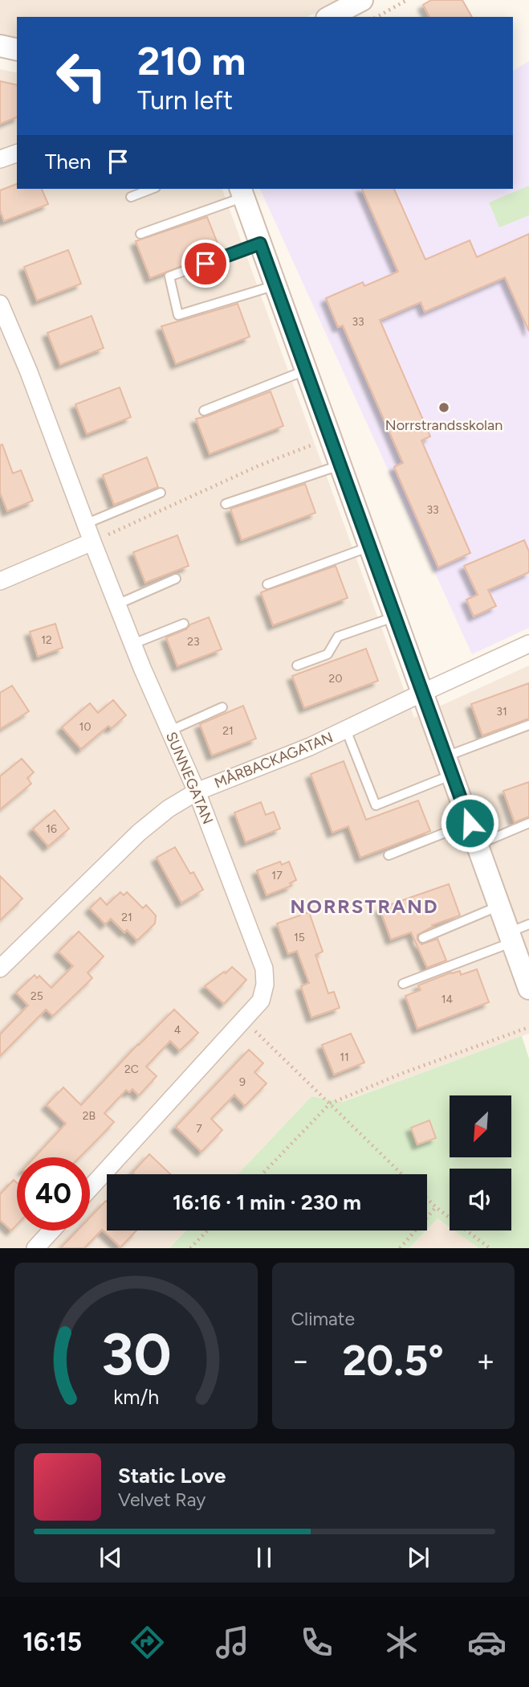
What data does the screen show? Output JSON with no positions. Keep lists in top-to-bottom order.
{
  "streets": {
    "street": ["MÅRBACKAGATAN", "SUNNEGATAN"]
  },
  "crossings": [
    ["MÅRBACKAGATAN", "SUNNEGATAN"]
  ],
  "districts": ["NORRSTRAND"],
  "places": ["Norrstrandsskolan"],
  "house_numbers": [
    "33",
    "33",
    "12",
    "23",
    "20",
    "31",
    "10",
    "21",
    "16",
    "17",
    "21",
    "15",
    "25",
    "14",
    "4",
    "11",
    "2C",
    "9",
    "2B",
    "7"
  ],
  "north": "bottom left",
  "page": {
    "turn": ["210 m", "Turn left"],
    "then": "Then",
    "limit": "40",
    "trip": "16:16 · 1 min · 230 m",
    "tile": "Climate",
    "heat": ["−", "20.5°", "+"],
    "song": ["Static Love", "Velvet Ray"],
    "tabs": "16:15",
    "gauge": ["30", "km/h"]
  }
}
